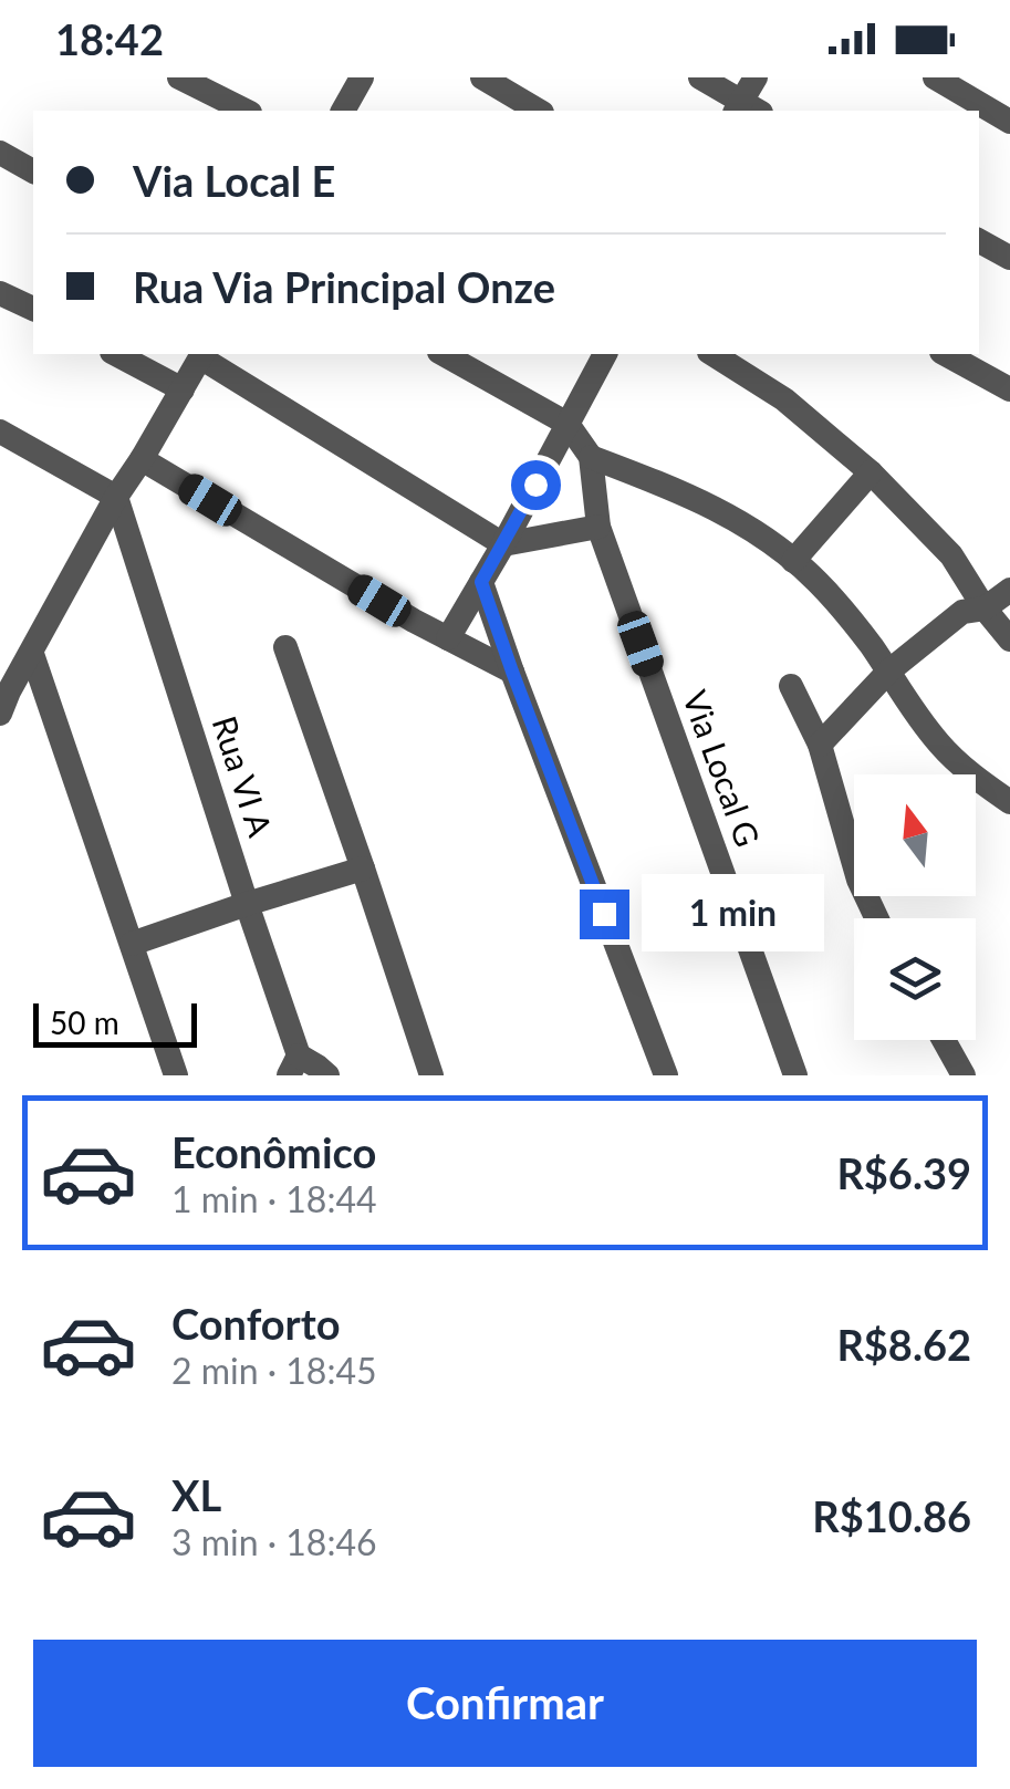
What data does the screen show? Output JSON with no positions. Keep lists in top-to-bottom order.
{
  "streets": {
    "street": ["Via Local G", "Rua VI A"]
  },
  "scale_bar": "50 m",
  "north": "top",
  "page": {
    "status": "18:42",
    "banner": ["Via Local E", "Rua Via Principal Onze"],
    "bubble": "1 min",
    "scale": "50 m",
    "list": [
      {
        "name": "Econômico",
        "note": "1 min · 18:44",
        "value": "R$6.39"
      },
      {
        "name": "Conforto",
        "note": "2 min · 18:45",
        "value": "R$8.62"
      },
      {
        "name": "XL",
        "note": "3 min · 18:46",
        "value": "R$10.86"
      }
    ],
    "buttons": "Confirmar"
  }
}
